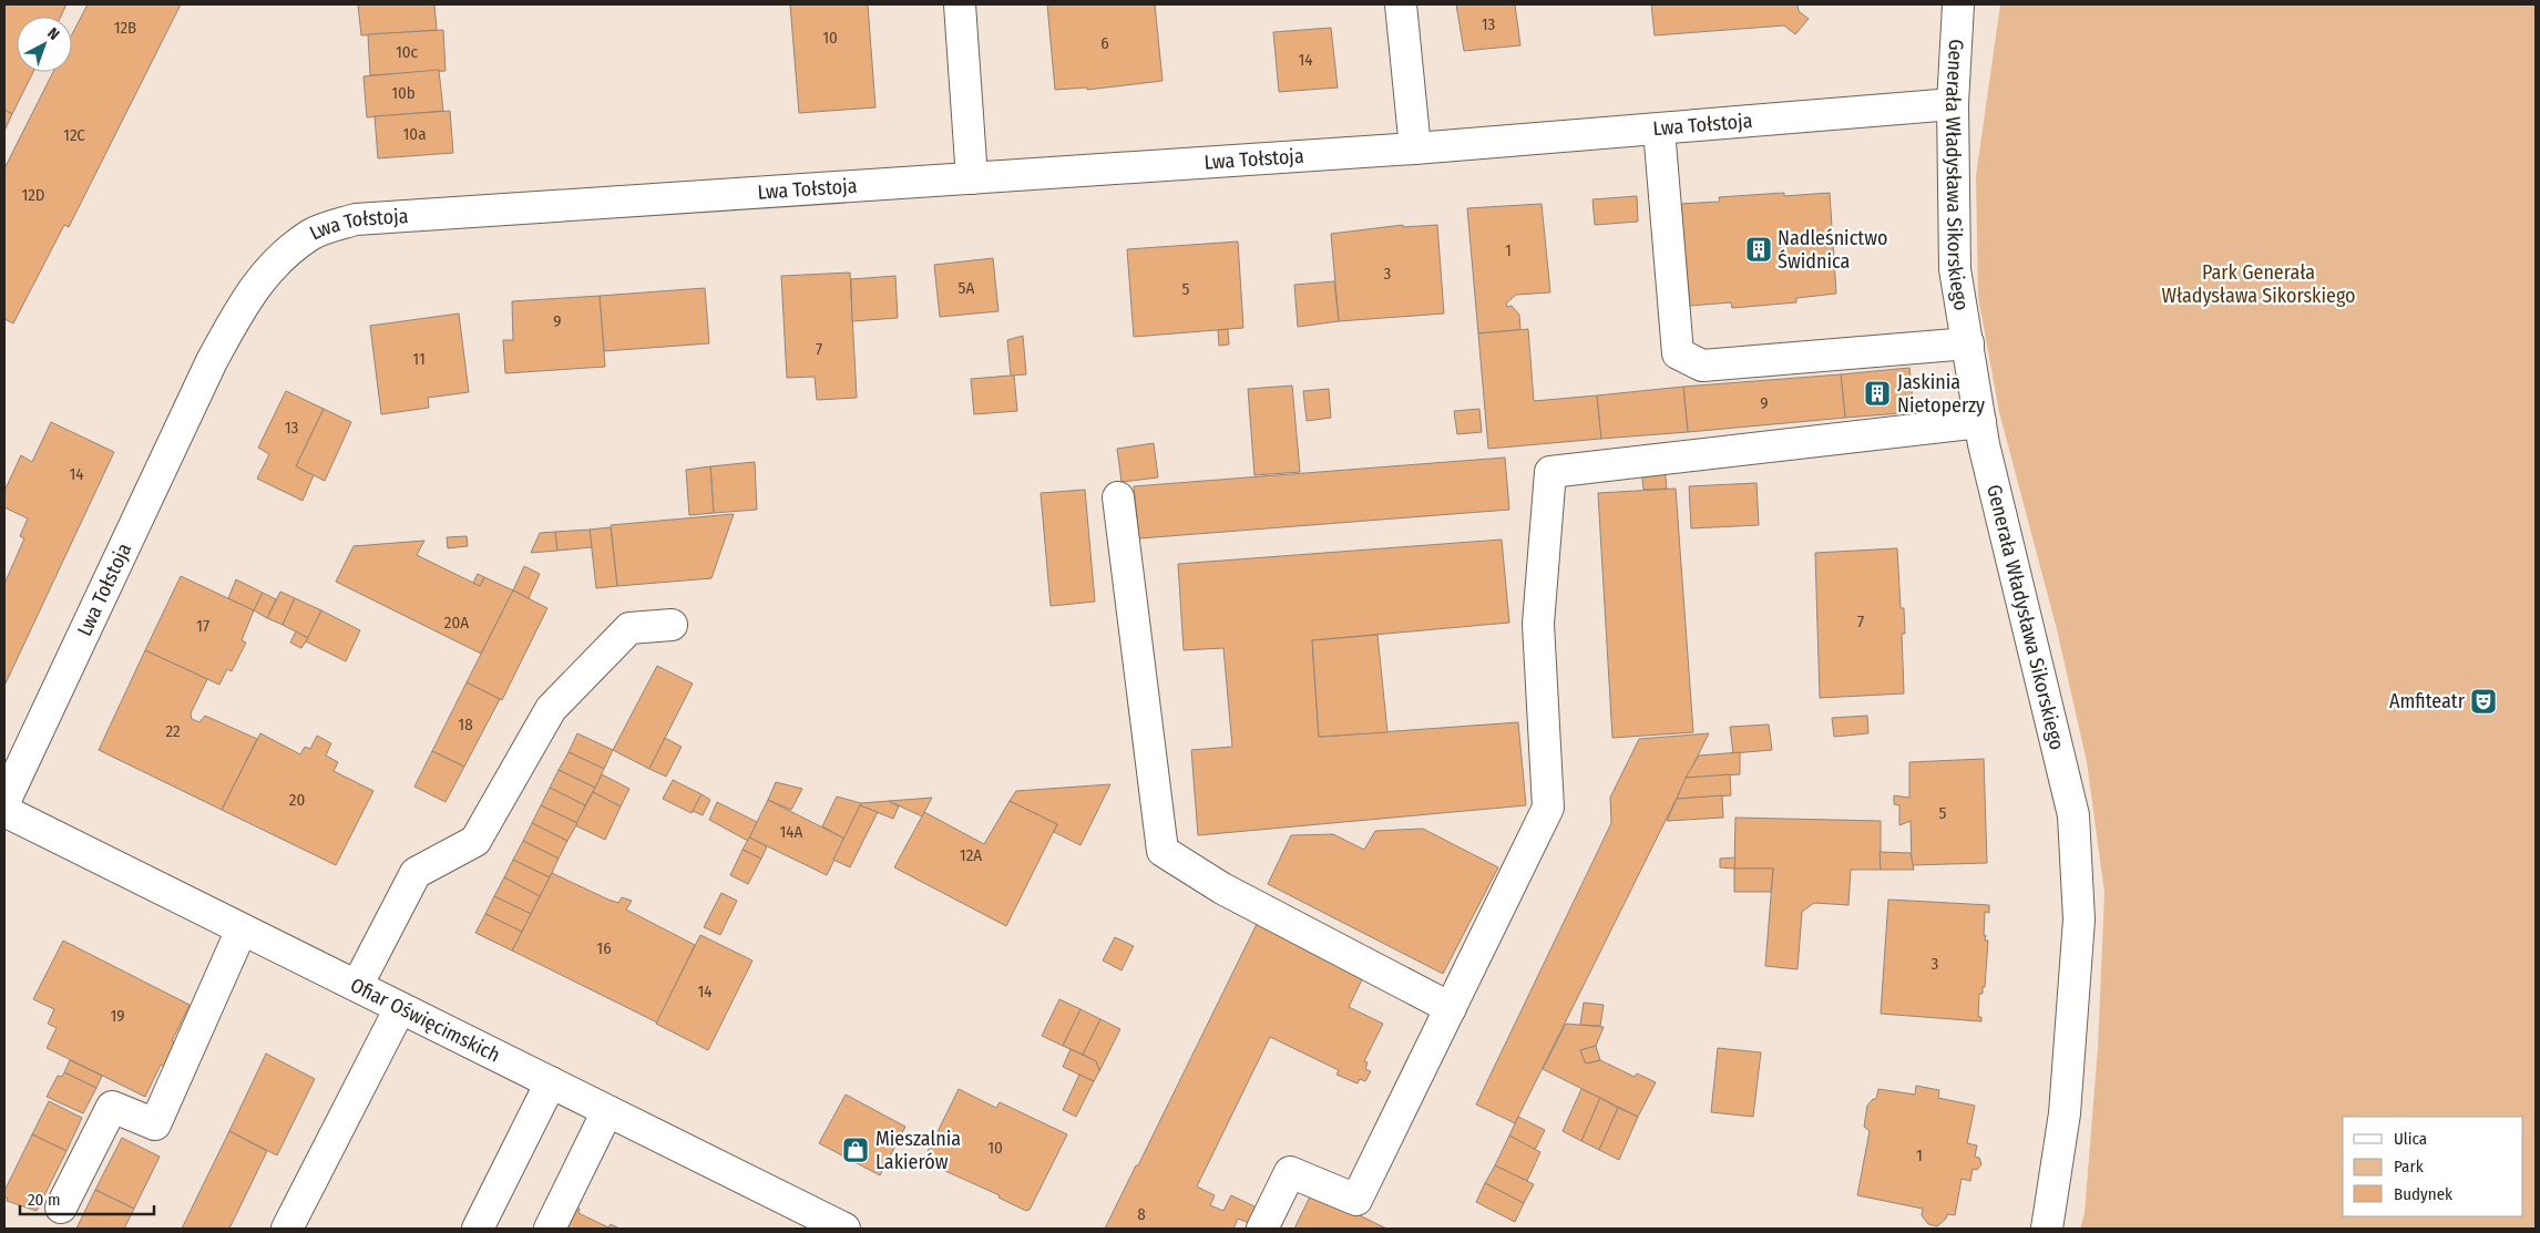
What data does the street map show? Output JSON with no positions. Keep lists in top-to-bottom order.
{
  "streets": {
    "street": ["Lwa Tołstoja", "Generała Władysława Sikorskiego", "Ofiar Oświęcimskich"]
  },
  "crossings": [
    ["Lwa Tołstoja", "Generała Władysława Sikorskiego"]
  ],
  "parks": ["Park Generała Władysława Sikorskiego"],
  "places": {
    "building": ["Nadleśnictwo Świdnica", "Jaskinia Nietoperzy"],
    "theatre": ["Amfiteatr"],
    "shop": ["Mieszalnia Lakierów"]
  },
  "house_numbers": [
    "13",
    "12B",
    "10",
    "6",
    "10c",
    "14",
    "10b",
    "10a",
    "12C",
    "12D",
    "1",
    "3",
    "5A",
    "5",
    "9",
    "7",
    "11",
    "9",
    "13",
    "14",
    "7",
    "20A",
    "17",
    "18",
    "22",
    "20",
    "5",
    "14A",
    "12A",
    "16",
    "3",
    "14",
    "19",
    "10",
    "1",
    "8"
  ],
  "legend": ["Ulica", "Park", "Budynek"],
  "scale_bar": "20 m",
  "north": "top right"
}
